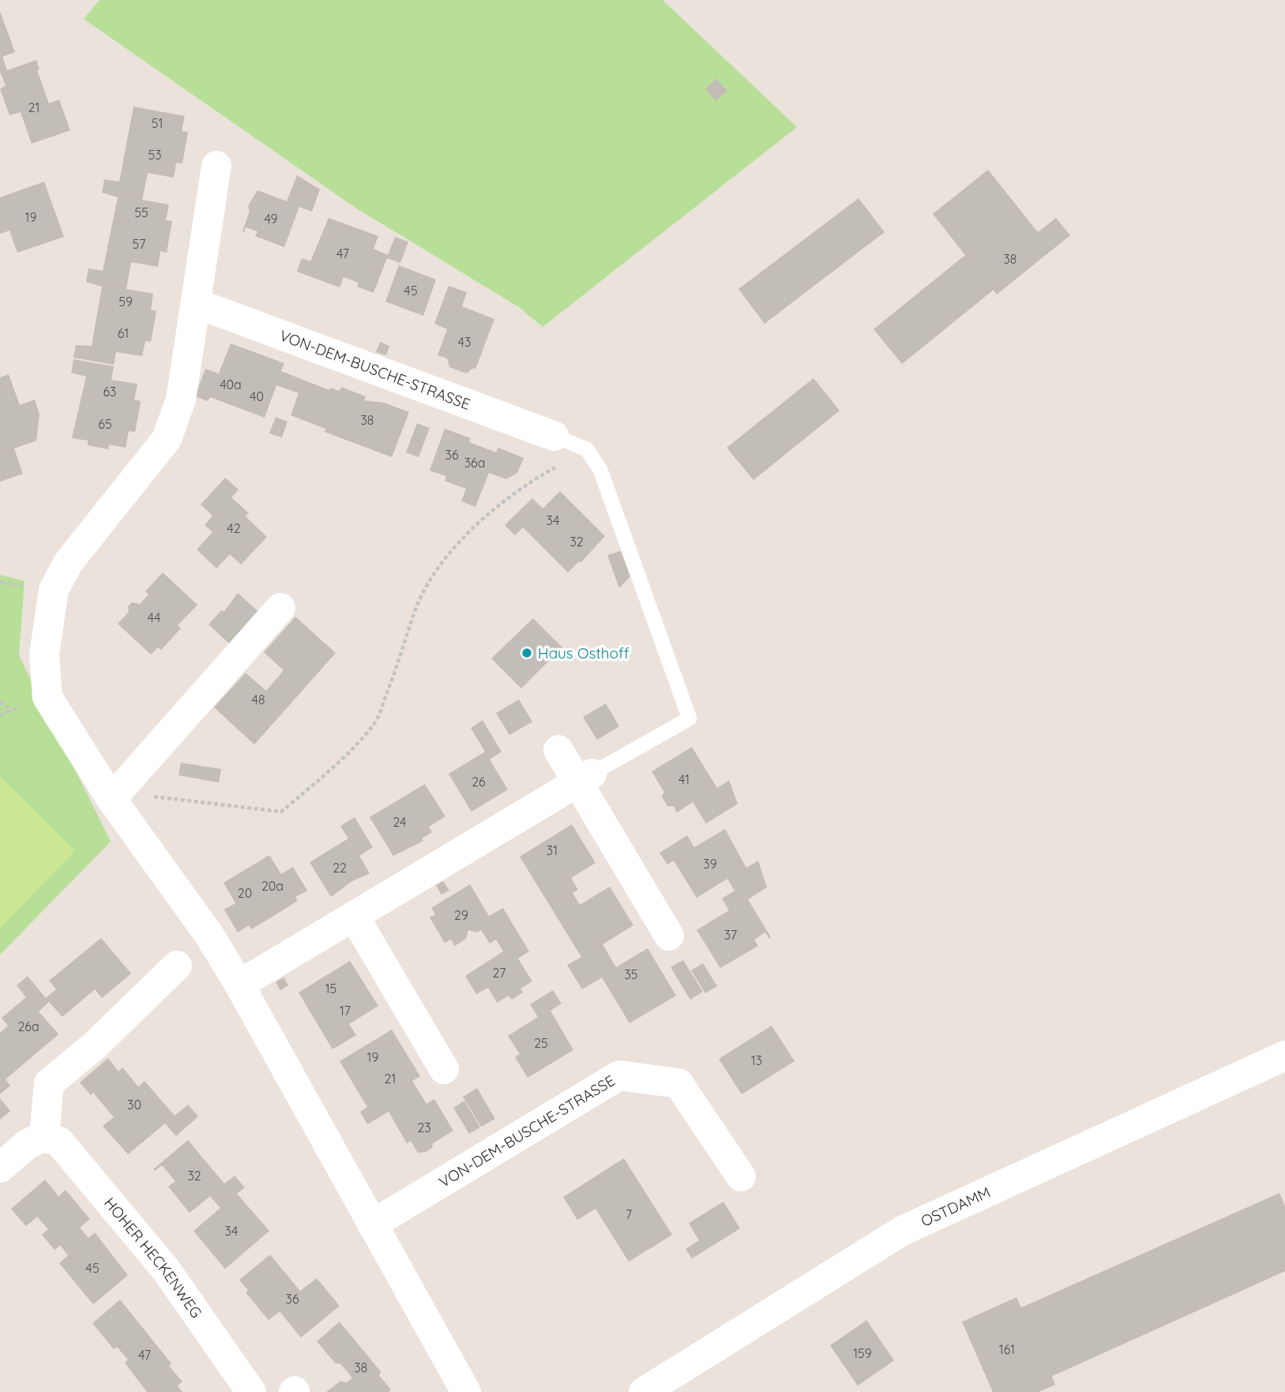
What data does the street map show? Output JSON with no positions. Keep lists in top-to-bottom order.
{
  "streets": {
    "street": ["VON-DEM-BUSCHE-STRASSE", "OSTDAMM", "HOHER HECKENWEG"]
  },
  "places": ["Haus Osthoff"],
  "house_numbers": [
    "21",
    "51",
    "53",
    "55",
    "19",
    "49",
    "57",
    "47",
    "38",
    "45",
    "59",
    "61",
    "43",
    "40a",
    "63",
    "40",
    "38",
    "65",
    "36",
    "36a",
    "34",
    "42",
    "32",
    "44",
    "48",
    "41",
    "26",
    "24",
    "31",
    "39",
    "22",
    "20a",
    "20",
    "29",
    "37",
    "27",
    "35",
    "15",
    "17",
    "26a",
    "25",
    "19",
    "13",
    "21",
    "30",
    "23",
    "32",
    "7",
    "34",
    "45",
    "36",
    "161",
    "159",
    "47",
    "38"
  ]
}
